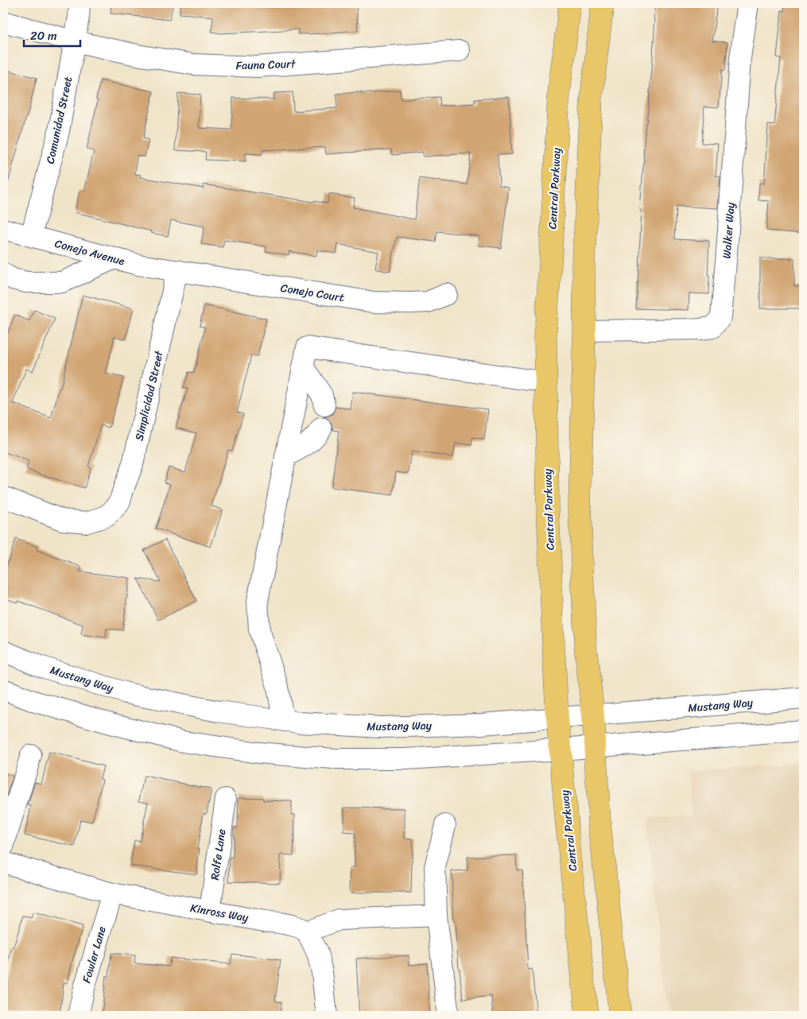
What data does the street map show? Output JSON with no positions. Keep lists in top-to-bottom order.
{
  "streets": {
    "main road": ["Central Parkway"],
    "street": [
      "Fauna Court",
      "Comunidad Street",
      "Walker Way",
      "Conejo Avenue",
      "Conejo Court",
      "Simplicidad Street",
      "Mustang Way",
      "Rolfe Lane",
      "Kinross Way",
      "Fowler Lane"
    ]
  },
  "crossings": [
    ["Fauna Court", "Comunidad Street"],
    ["Comunidad Street", "Conejo Avenue"],
    ["Central Parkway", "Mustang Way"],
    ["Conejo Avenue", "Conejo Court"],
    ["Conejo Avenue", "Simplicidad Street"],
    ["Conejo Court", "Simplicidad Street"],
    ["Rolfe Lane", "Kinross Way"],
    ["Kinross Way", "Fowler Lane"]
  ],
  "scale_bar": "20 m"
}
